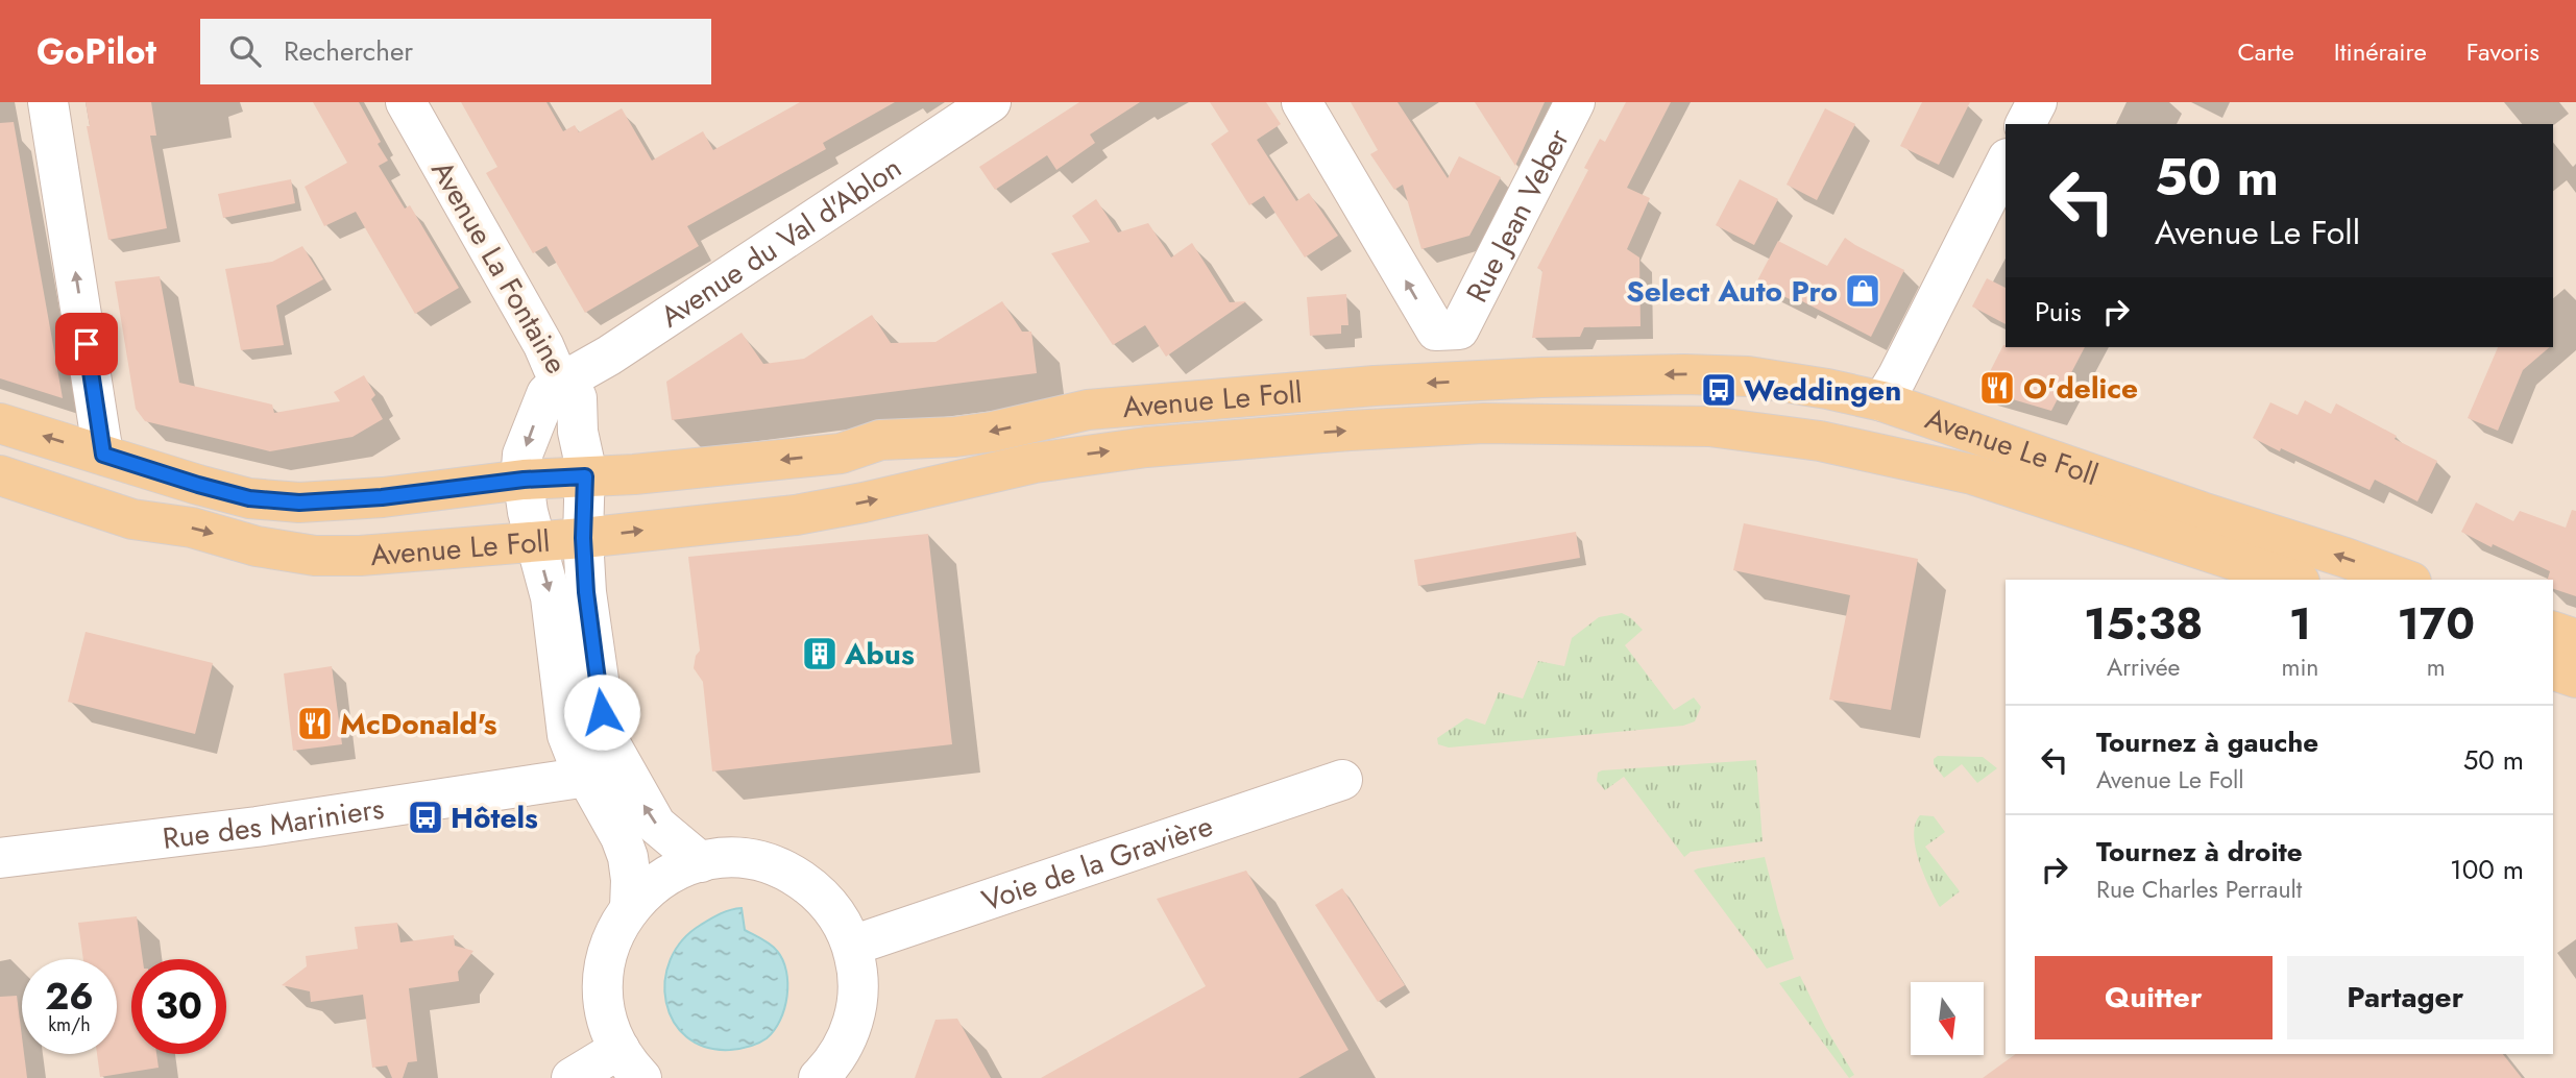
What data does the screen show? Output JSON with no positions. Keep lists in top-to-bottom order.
{
  "streets": {
    "main road": ["Avenue Le Foll"],
    "street": [
      "Rue Jean Veber",
      "Avenue du Val d'Ablon",
      "Avenue La Fontaine",
      "Rue des Mariniers",
      "Voie de la Gravière"
    ]
  },
  "crossings": [
    ["Avenue du Val d'Ablon", "Avenue La Fontaine"],
    ["Avenue La Fontaine", "Avenue Le Foll"]
  ],
  "places": {
    "shop": ["Select Auto Pro"],
    "restaurant": ["O'delice", "McDonald's"],
    "bus stop": ["Weddingen", "Hôtels"],
    "building": ["Abus"]
  },
  "north": "bottom",
  "page": {
    "header": "GoPilot",
    "search": "Rechercher",
    "nav": ["Carte", "Itinéraire", "Favoris"],
    "turn": ["50 m", "Avenue Le Foll"],
    "then": "Puis",
    "eta": [
      "15:38",
      "Arrivée",
      "1",
      "min",
      "170",
      "m"
    ],
    "list": [
      {
        "name": "Tournez à gauche",
        "note": "Avenue Le Foll",
        "value": "50 m"
      },
      {
        "name": "Tournez à droite",
        "note": "Rue Charles Perrault",
        "value": "100 m"
      }
    ],
    "buttons": ["Quitter", "Partager"],
    "speed": "26 km/h",
    "limit": "30"
  }
}
